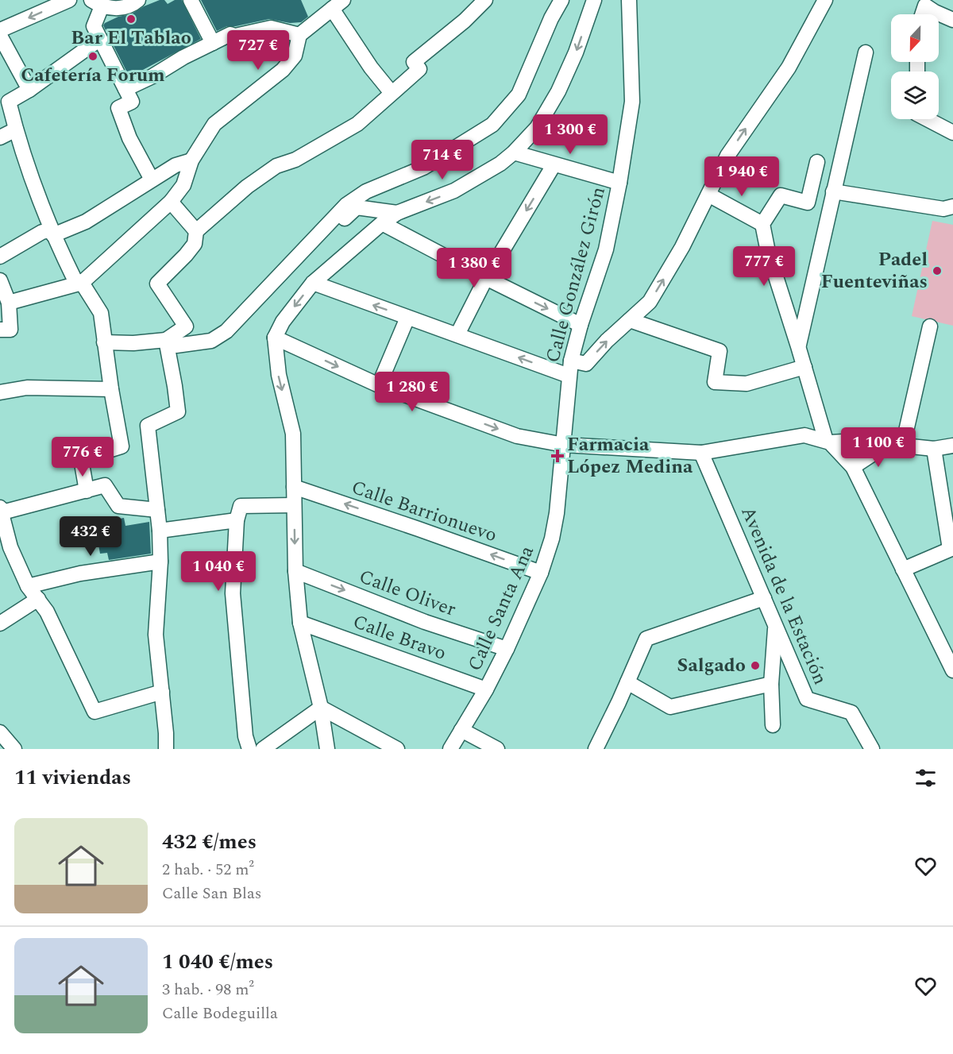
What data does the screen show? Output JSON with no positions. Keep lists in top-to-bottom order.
{
  "streets": {
    "street": [
      "Calle González Girón",
      "Calle Barrionuevo",
      "Calle Oliver",
      "Avenida de la Estación",
      "Calle Santa Ana",
      "Calle Bravo"
    ]
  },
  "crossings": [
    ["Calle González Girón", "Calle Santa Ana"],
    ["Calle Barrionuevo", "Calle Santa Ana"],
    ["Calle Oliver", "Calle Santa Ana"],
    ["Calle Santa Ana", "Calle Bravo"]
  ],
  "places": {
    "other": [
      "Bar El Tablao",
      "Cafetería Forum",
      "Padel Fuenteviñas",
      "Salgado"
    ],
    "health": ["Farmacia López Medina"]
  },
  "north": "bottom",
  "page": {
    "price": [
      "727 €",
      "1 300 €",
      "714 €",
      "1 940 €",
      "777 €",
      "1 380 €",
      "1 280 €",
      "1 100 €",
      "776 €",
      "432 €",
      "1 040 €"
    ],
    "heading": "11 viviendas",
    "list": [
      {
        "name": "432 €/mes",
        "note": "2 hab. · 52 m² · Calle San Blas"
      },
      {
        "name": "1 040 €/mes",
        "note": "3 hab. · 98 m² · Calle Bodeguilla"
      }
    ]
  }
}
